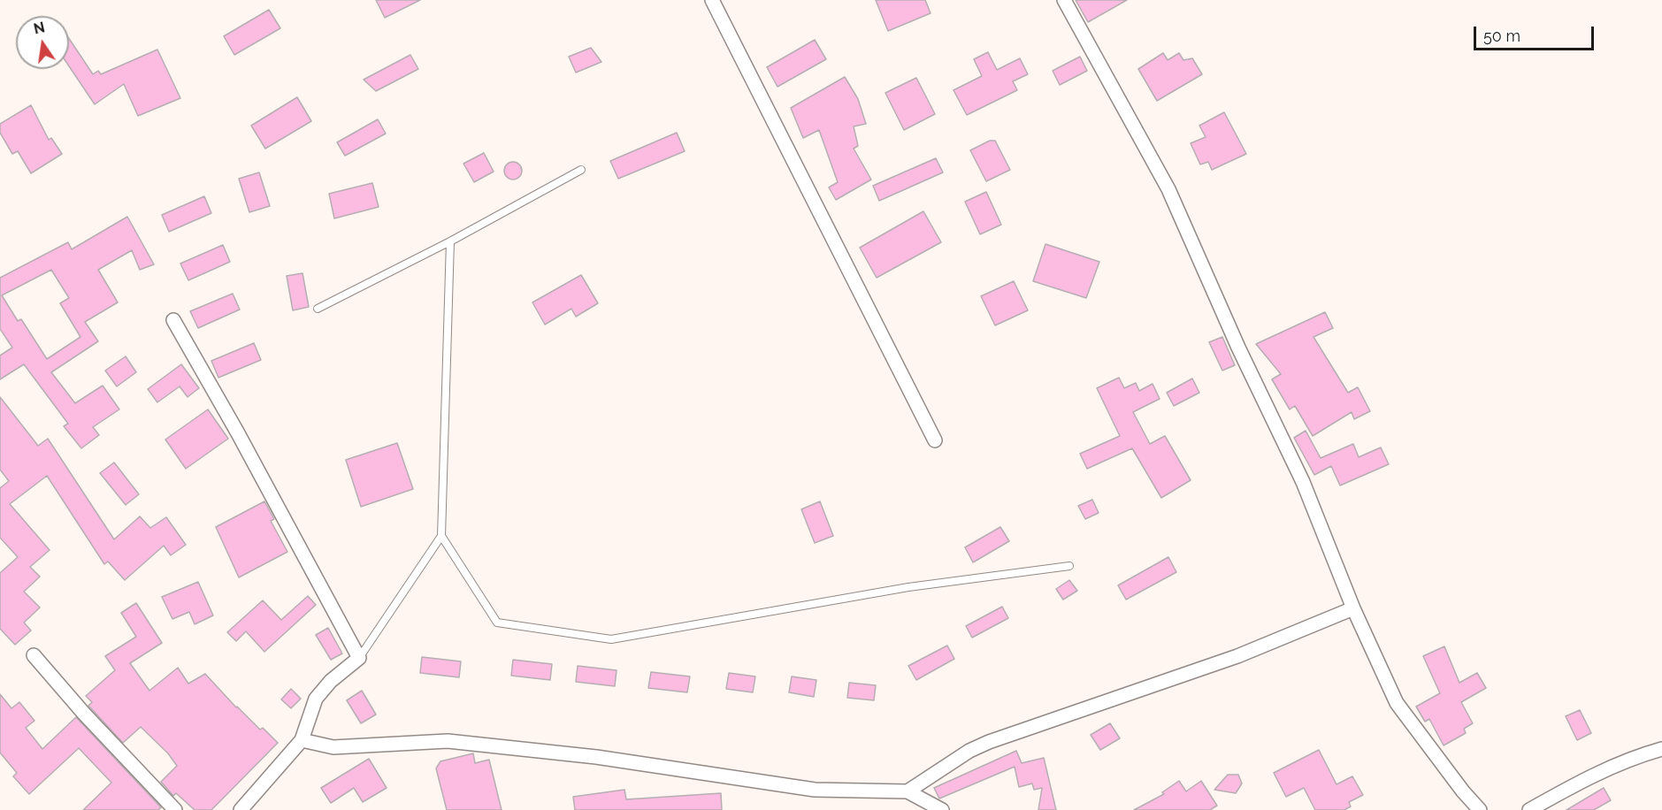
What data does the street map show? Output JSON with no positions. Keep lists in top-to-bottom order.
{
  "scale_bar": "50 m",
  "north": "top"
}
